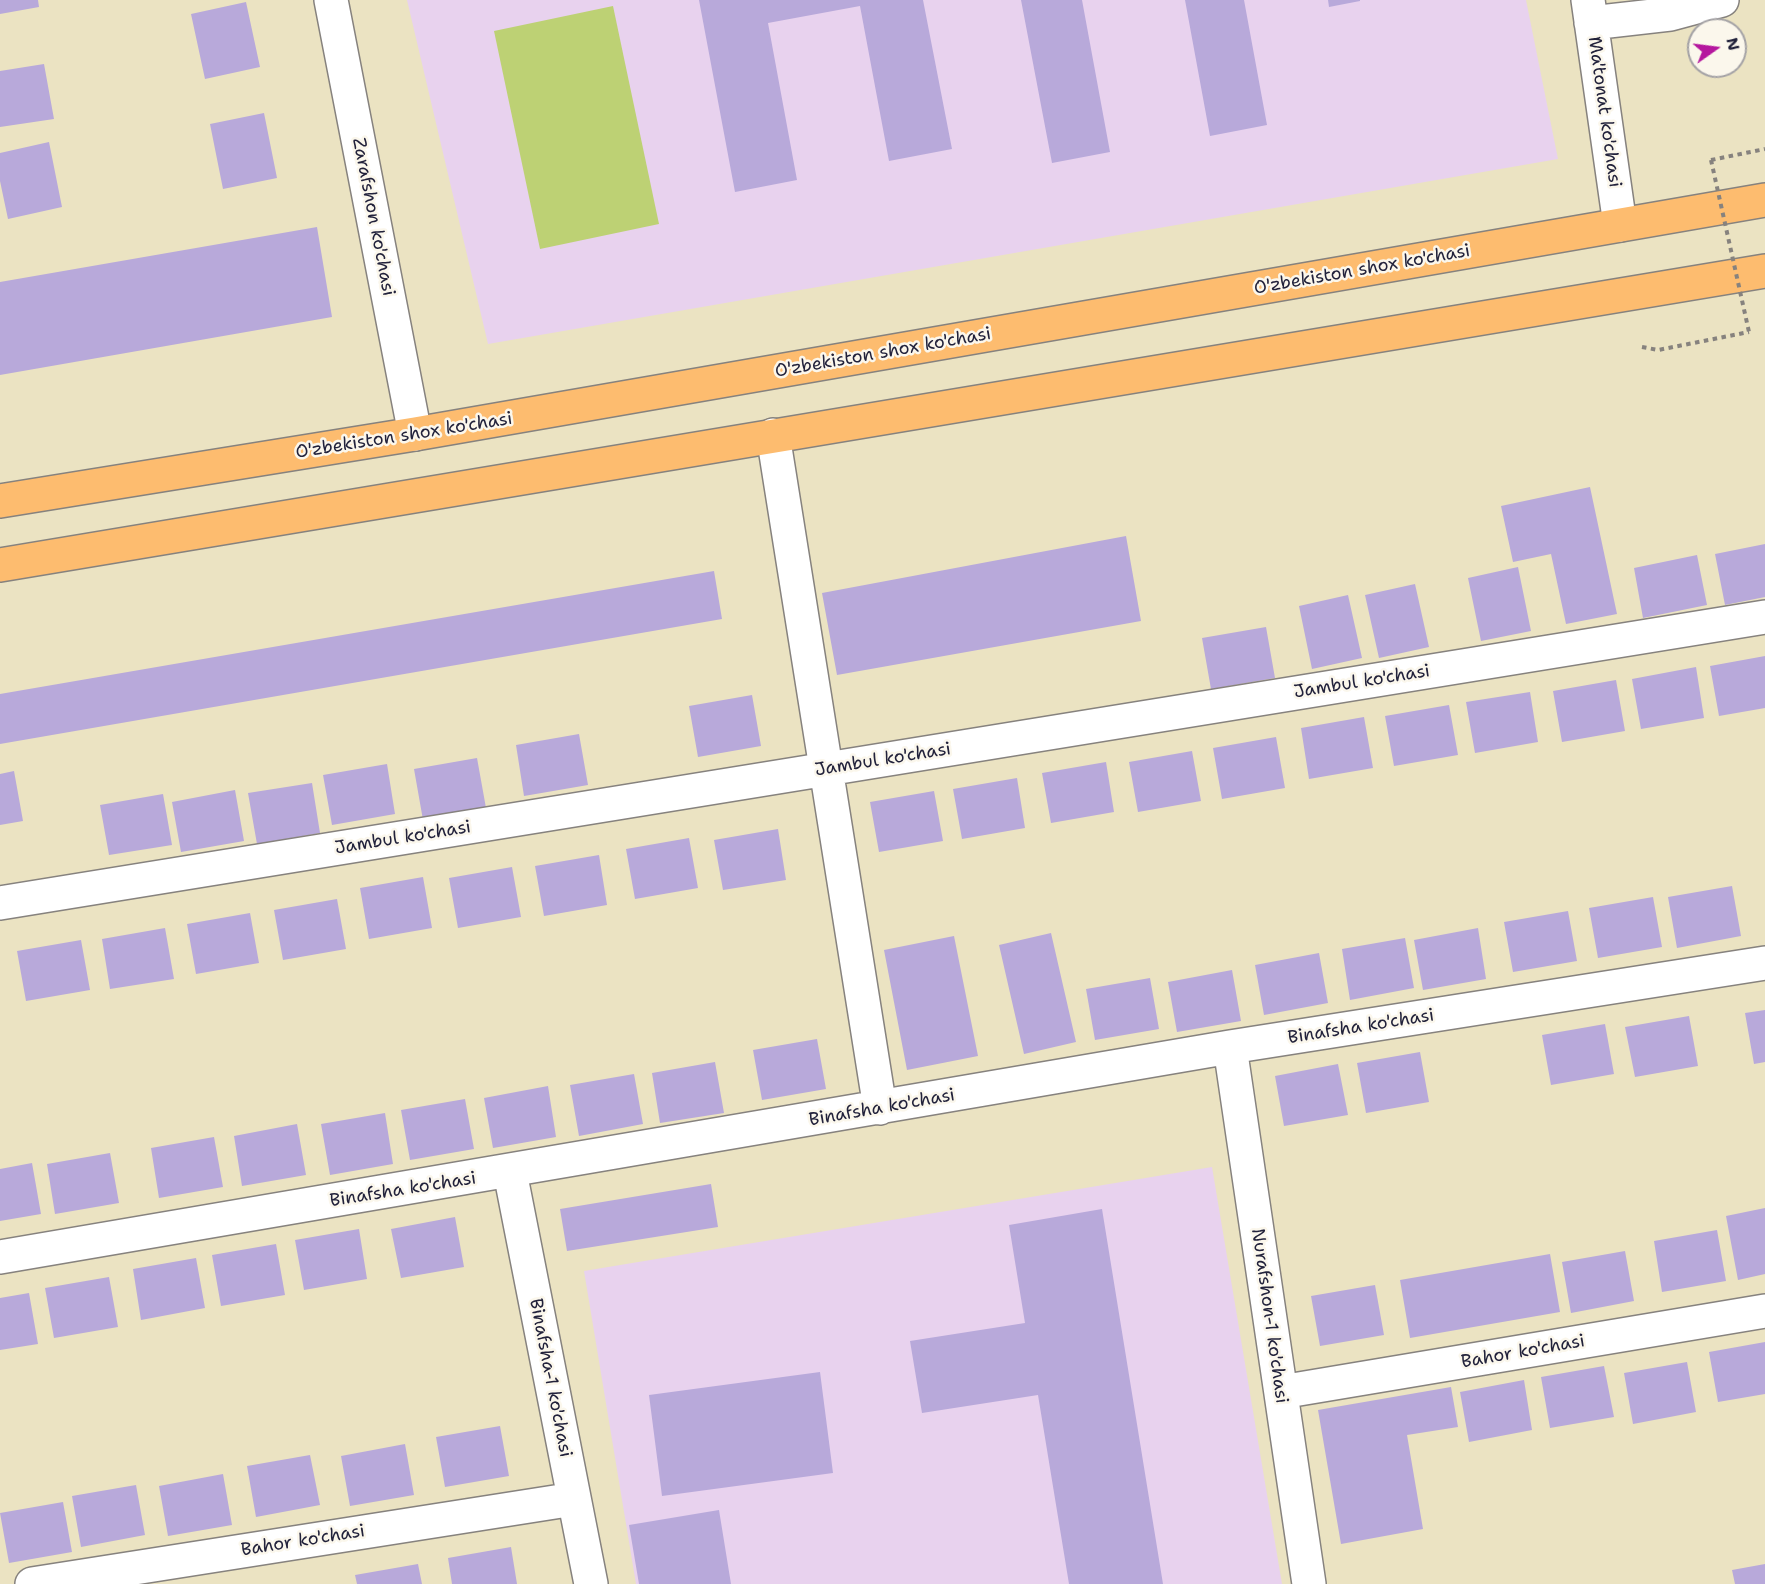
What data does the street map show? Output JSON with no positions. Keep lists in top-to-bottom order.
{
  "streets": {
    "main road": ["O'zbekiston shox ko'chasi"],
    "street": [
      "Ma'tonat ko'chasi",
      "Zarafshon ko'chasi",
      "Jambul ko'chasi",
      "Binafsha ko'chasi",
      "Nurafshon-1 ko'chasi",
      "Bahor ko'chasi",
      "Binafsha-1 ko'chasi"
    ]
  },
  "crossings": [
    ["Ma'tonat ko'chasi", "O'zbekiston shox ko'chasi"],
    ["Zarafshon ko'chasi", "O'zbekiston shox ko'chasi"],
    ["Binafsha ko'chasi", "Nurafshon-1 ko'chasi"],
    ["Binafsha ko'chasi", "Binafsha-1 ko'chasi"],
    ["Nurafshon-1 ko'chasi", "Bahor ko'chasi"],
    ["Bahor ko'chasi", "Binafsha-1 ko'chasi"]
  ],
  "north": "right"
}
